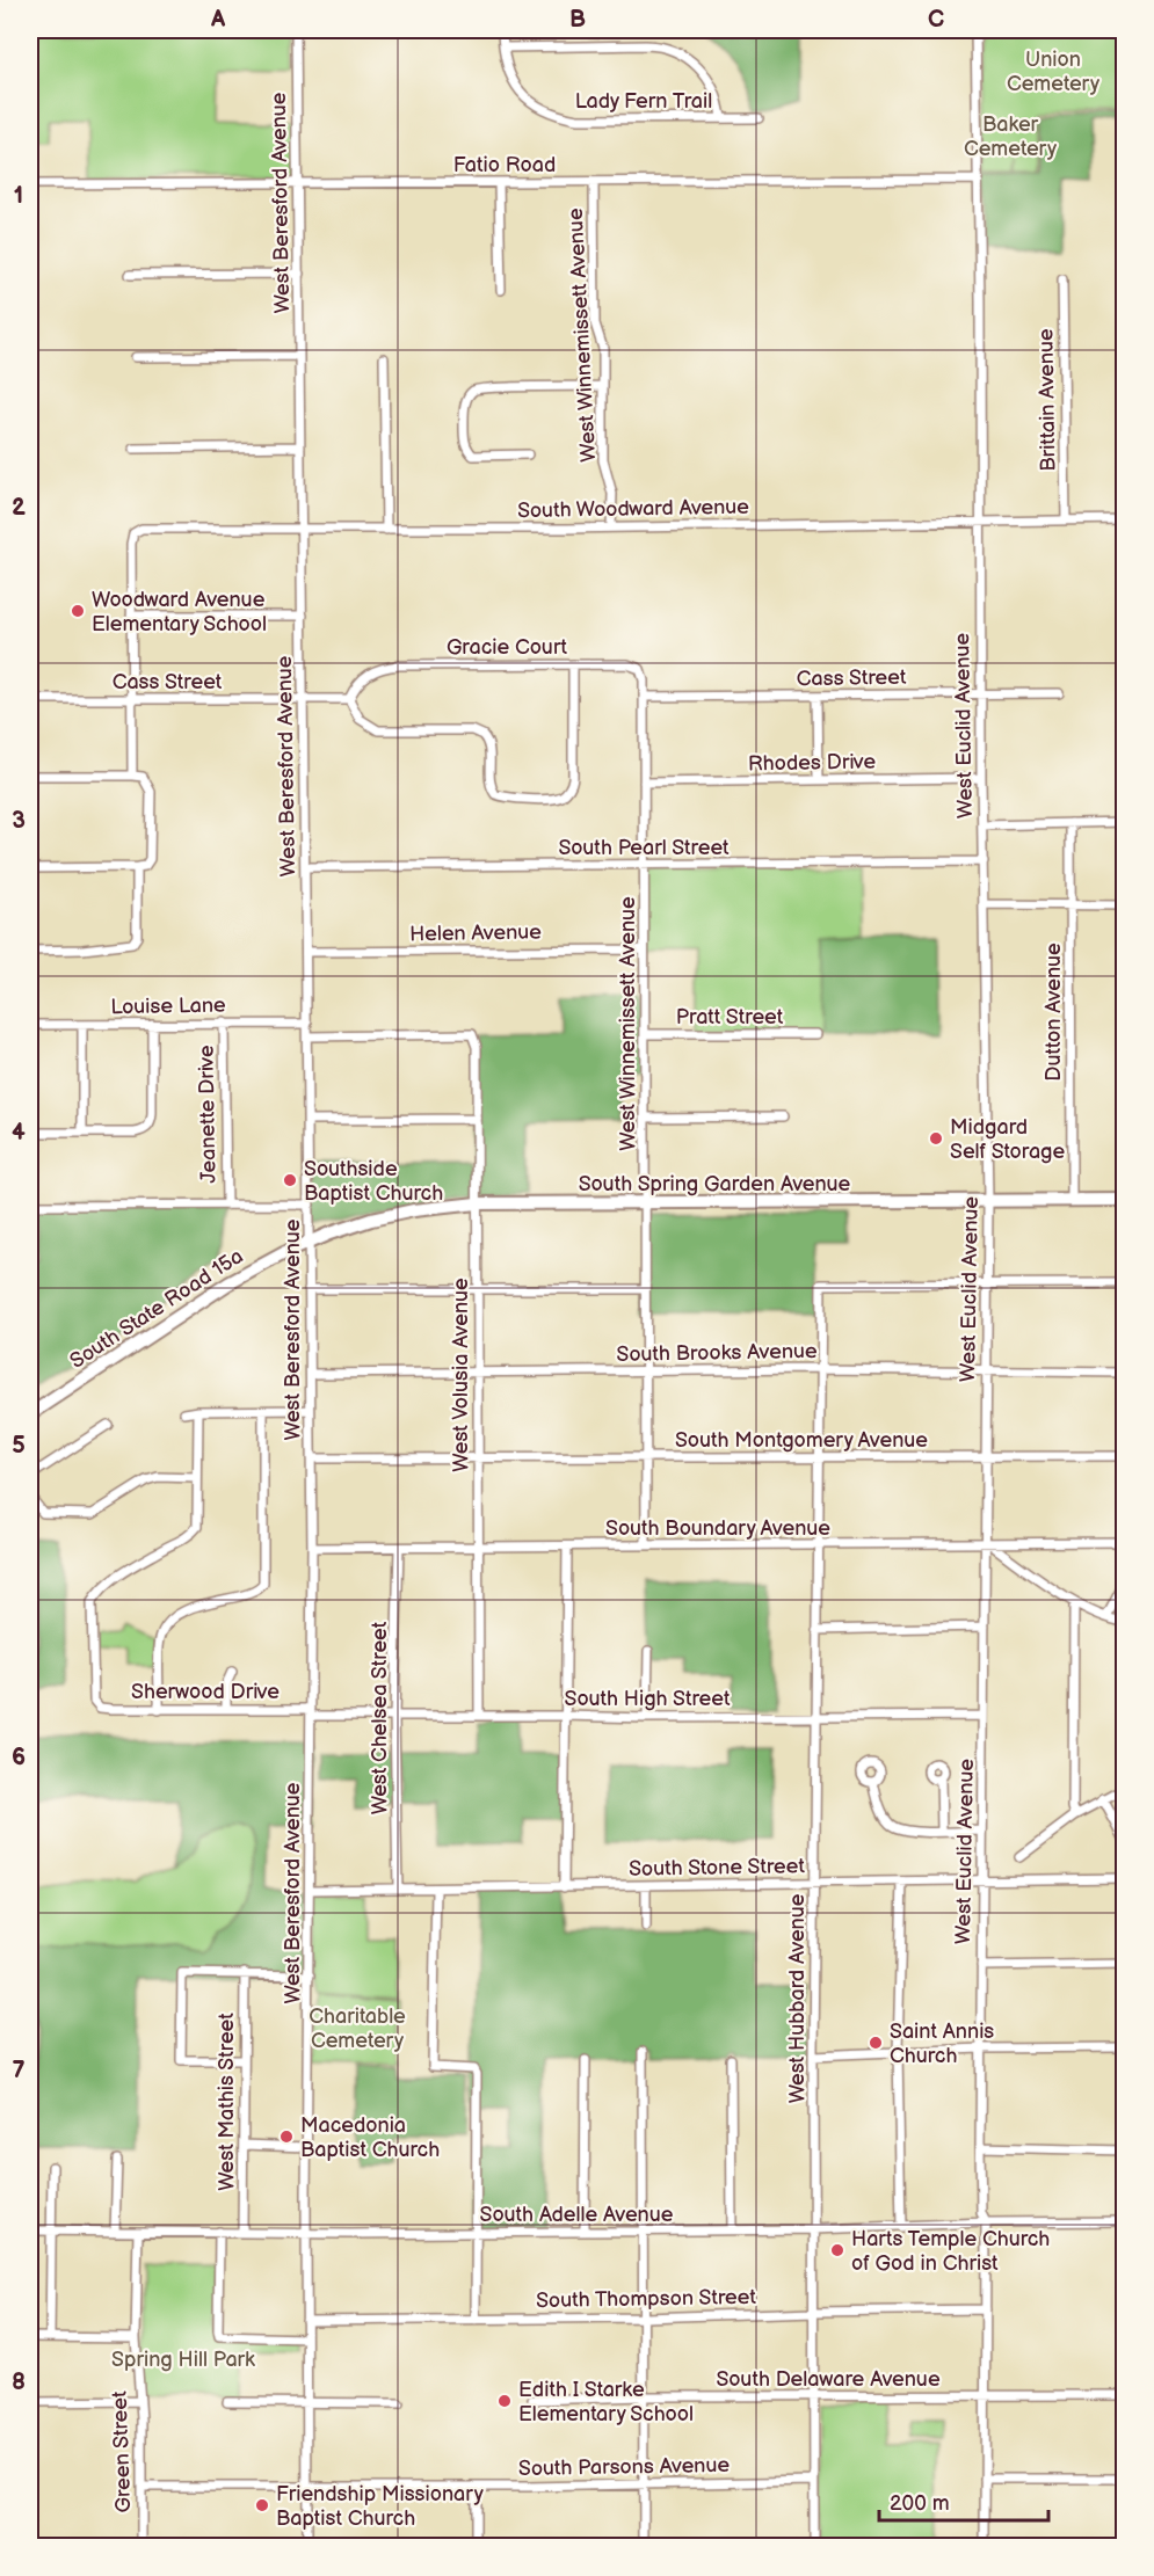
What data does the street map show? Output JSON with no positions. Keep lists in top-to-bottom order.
{
  "streets": {
    "highway": ["South Spring Garden Avenue", "South State Road 15a"],
    "street": [
      "Lady Fern Trail",
      "Fatio Road",
      "West Beresford Avenue",
      "West Winnemissett Avenue",
      "Brittain Avenue",
      "South Woodward Avenue",
      "Gracie Court",
      "Cass Street",
      "West Euclid Avenue",
      "Rhodes Drive",
      "South Pearl Street",
      "Helen Avenue",
      "Louise Lane",
      "Dutton Avenue",
      "Pratt Street",
      "Jeanette Drive",
      "South Brooks Avenue",
      "West Volusia Avenue",
      "South Montgomery Avenue",
      "South Boundary Avenue",
      "Sherwood Drive",
      "South High Street",
      "West Chelsea Street",
      "South Stone Street",
      "West Hubbard Avenue",
      "West Mathis Street",
      "South Adelle Avenue",
      "South Thompson Street",
      "South Delaware Avenue",
      "Green Street",
      "South Parsons Avenue"
    ]
  },
  "crossings": [
    ["Fatio Road", "West Beresford Avenue"],
    ["Fatio Road", "West Winnemissett Avenue"],
    ["Fatio Road", "West Euclid Avenue"],
    ["West Beresford Avenue", "South Woodward Avenue"],
    ["West Beresford Avenue", "Cass Street"],
    ["West Beresford Avenue", "South Pearl Street"],
    ["West Beresford Avenue", "Helen Avenue"],
    ["West Beresford Avenue", "Louise Lane"],
    ["West Beresford Avenue", "South Spring Garden Avenue"],
    ["West Beresford Avenue", "South State Road 15a"],
    ["West Beresford Avenue", "South Brooks Avenue"],
    ["West Beresford Avenue", "West Volusia Avenue"],
    ["West Beresford Avenue", "South Montgomery Avenue"],
    ["West Beresford Avenue", "South Boundary Avenue"],
    ["West Beresford Avenue", "Sherwood Drive"],
    ["West Beresford Avenue", "South High Street"],
    ["West Beresford Avenue", "South Stone Street"],
    ["West Beresford Avenue", "South Adelle Avenue"],
    ["West Beresford Avenue", "South Thompson Street"],
    ["West Beresford Avenue", "South Parsons Avenue"],
    ["West Winnemissett Avenue", "South Woodward Avenue"],
    ["West Winnemissett Avenue", "Gracie Court"],
    ["West Winnemissett Avenue", "Cass Street"],
    ["West Winnemissett Avenue", "Rhodes Drive"],
    ["West Winnemissett Avenue", "South Pearl Street"],
    ["West Winnemissett Avenue", "Helen Avenue"],
    ["West Winnemissett Avenue", "Pratt Street"],
    ["West Winnemissett Avenue", "South Spring Garden Avenue"],
    ["West Winnemissett Avenue", "South Brooks Avenue"],
    ["West Winnemissett Avenue", "South Montgomery Avenue"],
    ["West Winnemissett Avenue", "South Boundary Avenue"],
    ["Brittain Avenue", "South Woodward Avenue"],
    ["South Woodward Avenue", "West Euclid Avenue"],
    ["Gracie Court", "Cass Street"],
    ["Cass Street", "West Euclid Avenue"],
    ["West Euclid Avenue", "Rhodes Drive"],
    ["West Euclid Avenue", "South Pearl Street"],
    ["West Euclid Avenue", "South Spring Garden Avenue"],
    ["West Euclid Avenue", "South Brooks Avenue"],
    ["West Euclid Avenue", "South Montgomery Avenue"],
    ["West Euclid Avenue", "South Boundary Avenue"],
    ["West Euclid Avenue", "South High Street"],
    ["West Euclid Avenue", "South Stone Street"],
    ["West Euclid Avenue", "West Hubbard Avenue"],
    ["West Euclid Avenue", "South Adelle Avenue"],
    ["West Euclid Avenue", "South Thompson Street"],
    ["West Euclid Avenue", "South Delaware Avenue"],
    ["Louise Lane", "Jeanette Drive"],
    ["Dutton Avenue", "South Spring Garden Avenue"],
    ["South Spring Garden Avenue", "South State Road 15a"],
    ["South Spring Garden Avenue", "West Volusia Avenue"],
    ["South Brooks Avenue", "West Volusia Avenue"],
    ["South Brooks Avenue", "West Hubbard Avenue"],
    ["West Volusia Avenue", "South Montgomery Avenue"],
    ["West Volusia Avenue", "South Boundary Avenue"],
    ["West Volusia Avenue", "South High Street"],
    ["South Montgomery Avenue", "West Hubbard Avenue"],
    ["South Boundary Avenue", "West Chelsea Street"],
    ["South Boundary Avenue", "West Hubbard Avenue"],
    ["Sherwood Drive", "South High Street"],
    ["South High Street", "West Chelsea Street"],
    ["South High Street", "West Hubbard Avenue"],
    ["West Chelsea Street", "South Stone Street"],
    ["South Stone Street", "West Hubbard Avenue"],
    ["West Hubbard Avenue", "South Adelle Avenue"],
    ["West Hubbard Avenue", "South Thompson Street"],
    ["West Hubbard Avenue", "South Delaware Avenue"],
    ["West Hubbard Avenue", "South Parsons Avenue"],
    ["West Mathis Street", "South Adelle Avenue"],
    ["South Adelle Avenue", "Green Street"],
    ["Green Street", "South Parsons Avenue"]
  ],
  "parks": [
    "Union Cemetery",
    "Baker Cemetery",
    "Charitable Cemetery",
    "Spring Hill Park"
  ],
  "places": [
    "Woodward Avenue Elementary School",
    "Midgard Self Storage",
    "Southside Baptist Church",
    "Saint Annis Church",
    "Macedonia Baptist Church",
    "Harts Temple Church of God in Christ",
    "Edith I Starke Elementary School",
    "Friendship Missionary Baptist Church"
  ],
  "scale_bar": "200 m",
  "grid": {
    "columns": ["A", "B", "C"],
    "rows": [
      "1",
      "2",
      "3",
      "4",
      "5",
      "6",
      "7",
      "8"
    ]
  }
}
